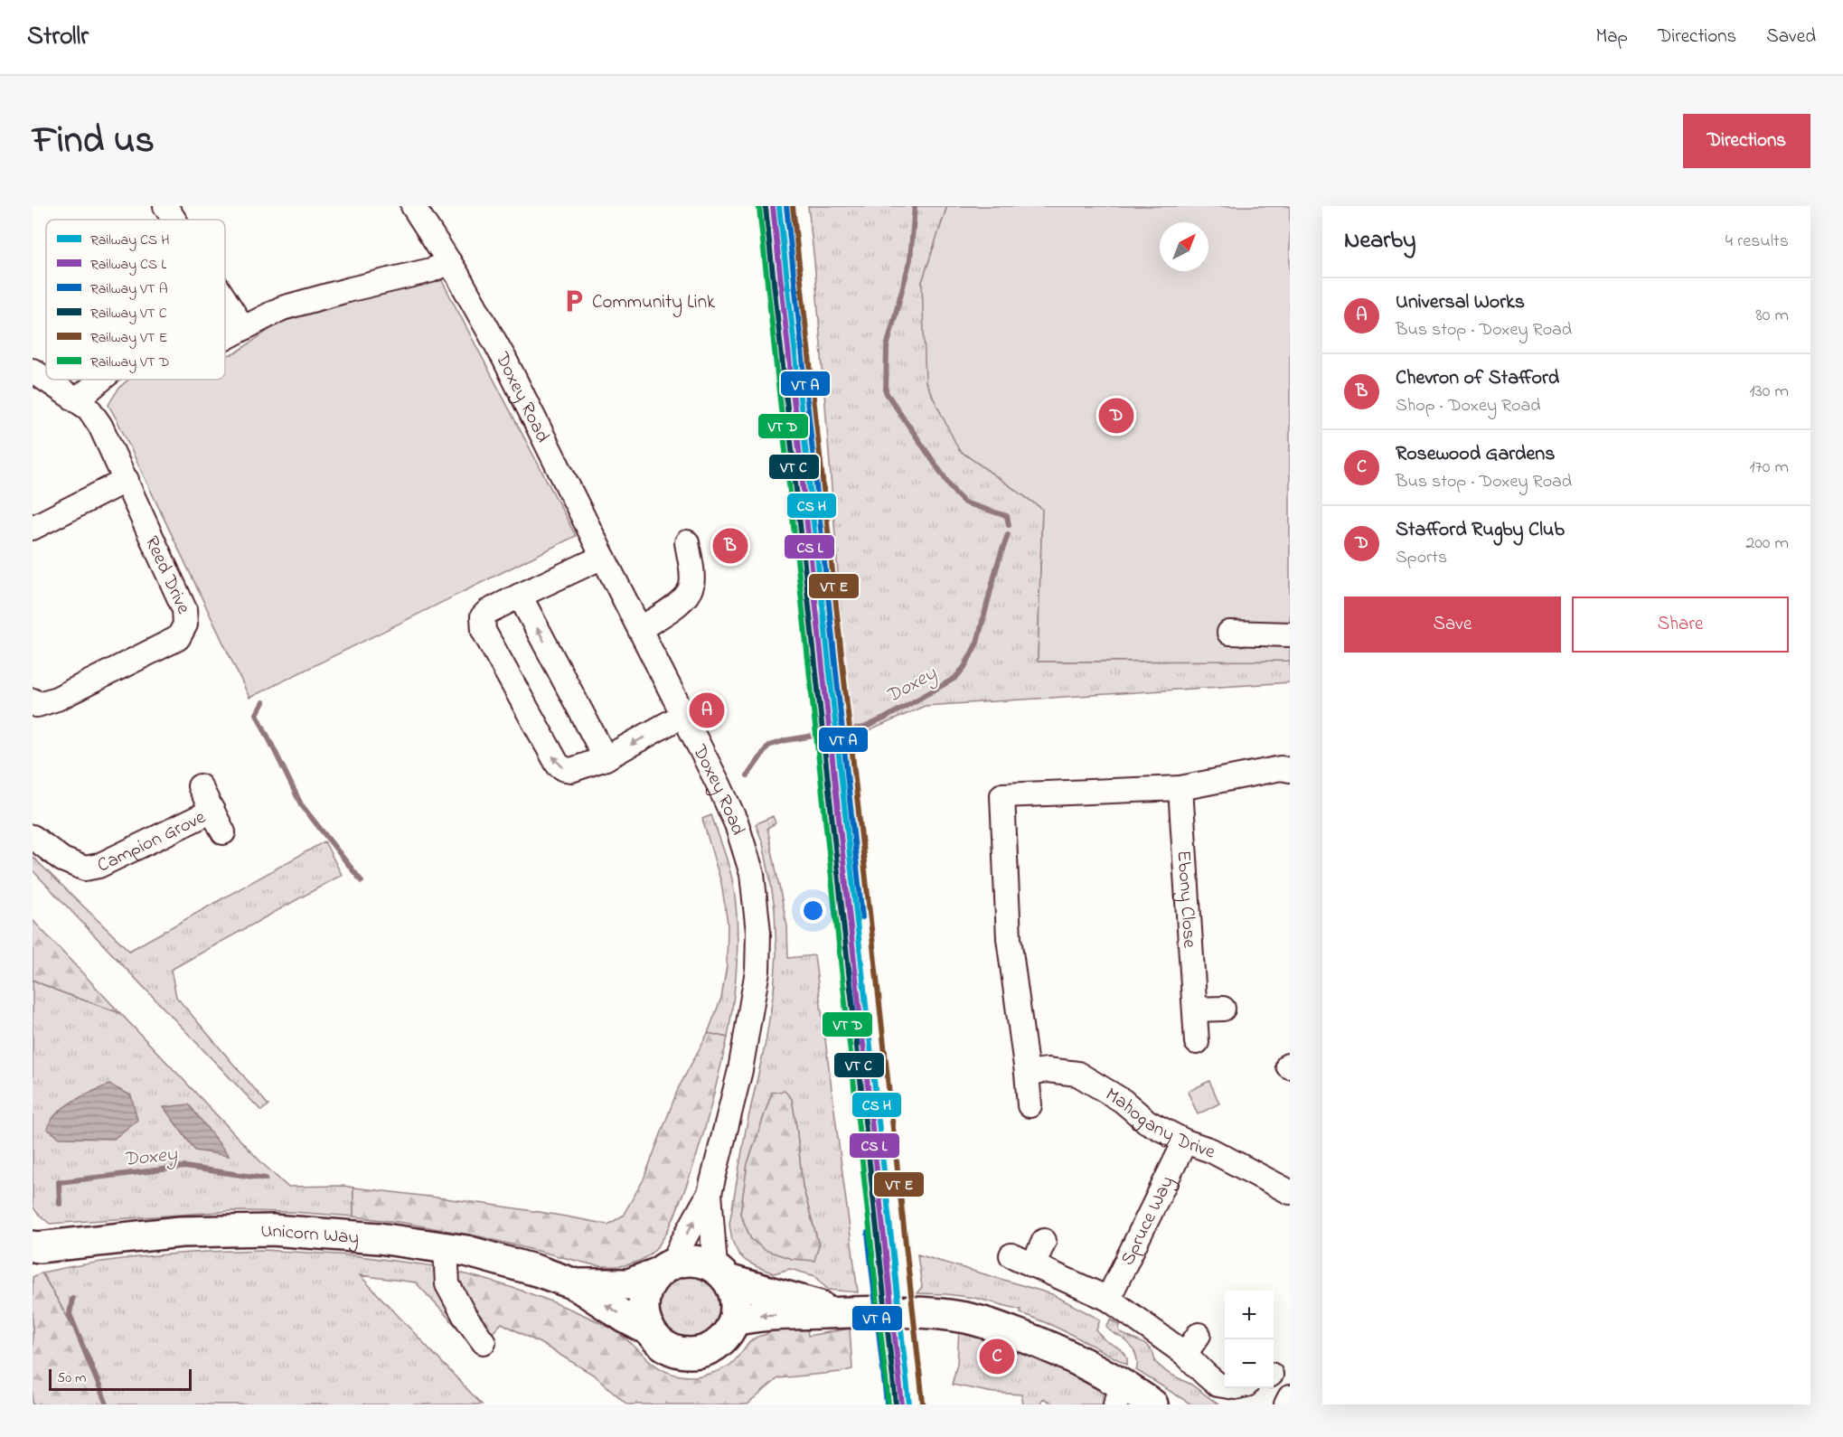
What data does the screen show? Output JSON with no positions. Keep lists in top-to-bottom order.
{
  "streets": {
    "main road": ["Unicorn Way"],
    "street": [
      "Doxey Road",
      "Reed Drive",
      "Campion Grove",
      "Ebony Close",
      "Mahogany Drive",
      "Spruce Way"
    ]
  },
  "crossings": [
    ["Doxey Road", "Unicorn Way"],
    ["Mahogany Drive", "Spruce Way"]
  ],
  "water": ["Doxey"],
  "places": {
    "parking": ["Community Link"]
  },
  "legend": [
    "Railway CS H",
    "Railway CS L",
    "Railway VT A",
    "Railway VT C",
    "Railway VT E",
    "Railway VT D"
  ],
  "scale_bar": "50 m",
  "north": "top right",
  "page": {
    "header": "Strollr",
    "nav": ["Map", "Directions", "Saved"],
    "title": "Find us",
    "buttons": [
      "Directions",
      ["Save", "Share"]
    ],
    "heading": ["Nearby", "4 results"],
    "list": [
      {
        "mark": "A",
        "name": "Universal Works",
        "note": "Bus stop · Doxey Road",
        "value": "80 m"
      },
      {
        "mark": "B",
        "name": "Chevron of Stafford",
        "note": "Shop · Doxey Road",
        "value": "130 m"
      },
      {
        "mark": "C",
        "name": "Rosewood Gardens",
        "note": "Bus stop · Doxey Road",
        "value": "170 m"
      },
      {
        "mark": "D",
        "name": "Stafford Rugby Club",
        "note": "Sports",
        "value": "200 m"
      }
    ],
    "pins": [
      "D",
      "B",
      "A",
      "C"
    ],
    "map_buttons": ["+", "−"],
    "scale": "50 m"
  }
}
